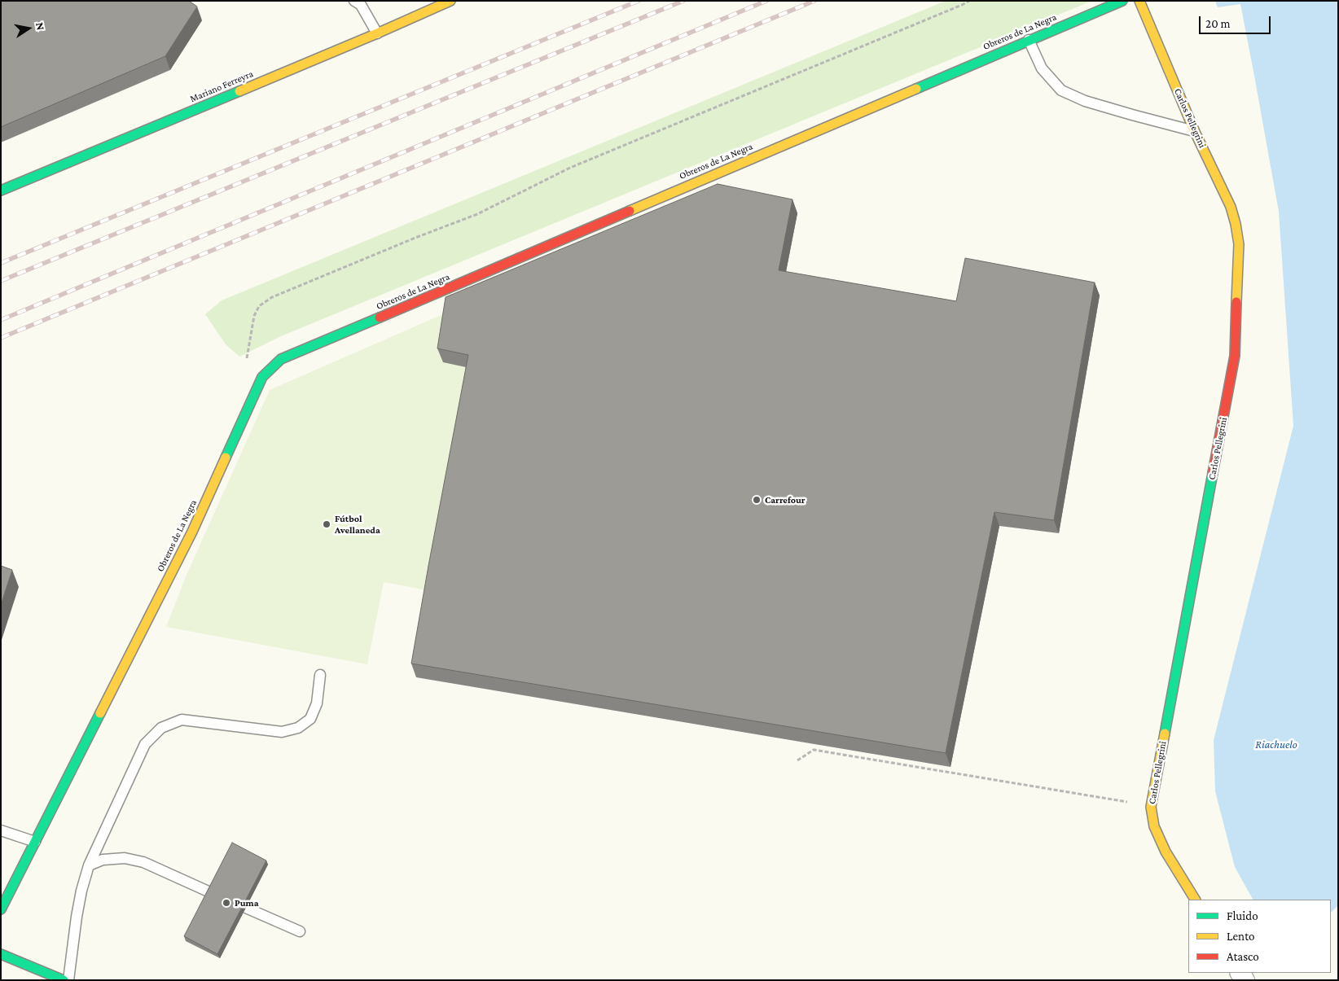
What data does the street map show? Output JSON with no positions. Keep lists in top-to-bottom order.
{
  "streets": {
    "street": ["Obreros de La Negra", "Mariano Ferreyra", "Carlos Pellegrini"]
  },
  "water": ["Riachuelo"],
  "places": ["Carrefour", "Fútbol Avellaneda", "Puma"],
  "legend": ["Fluido", "Lento", "Atasco"],
  "scale_bar": "20 m",
  "north": "right"
}
